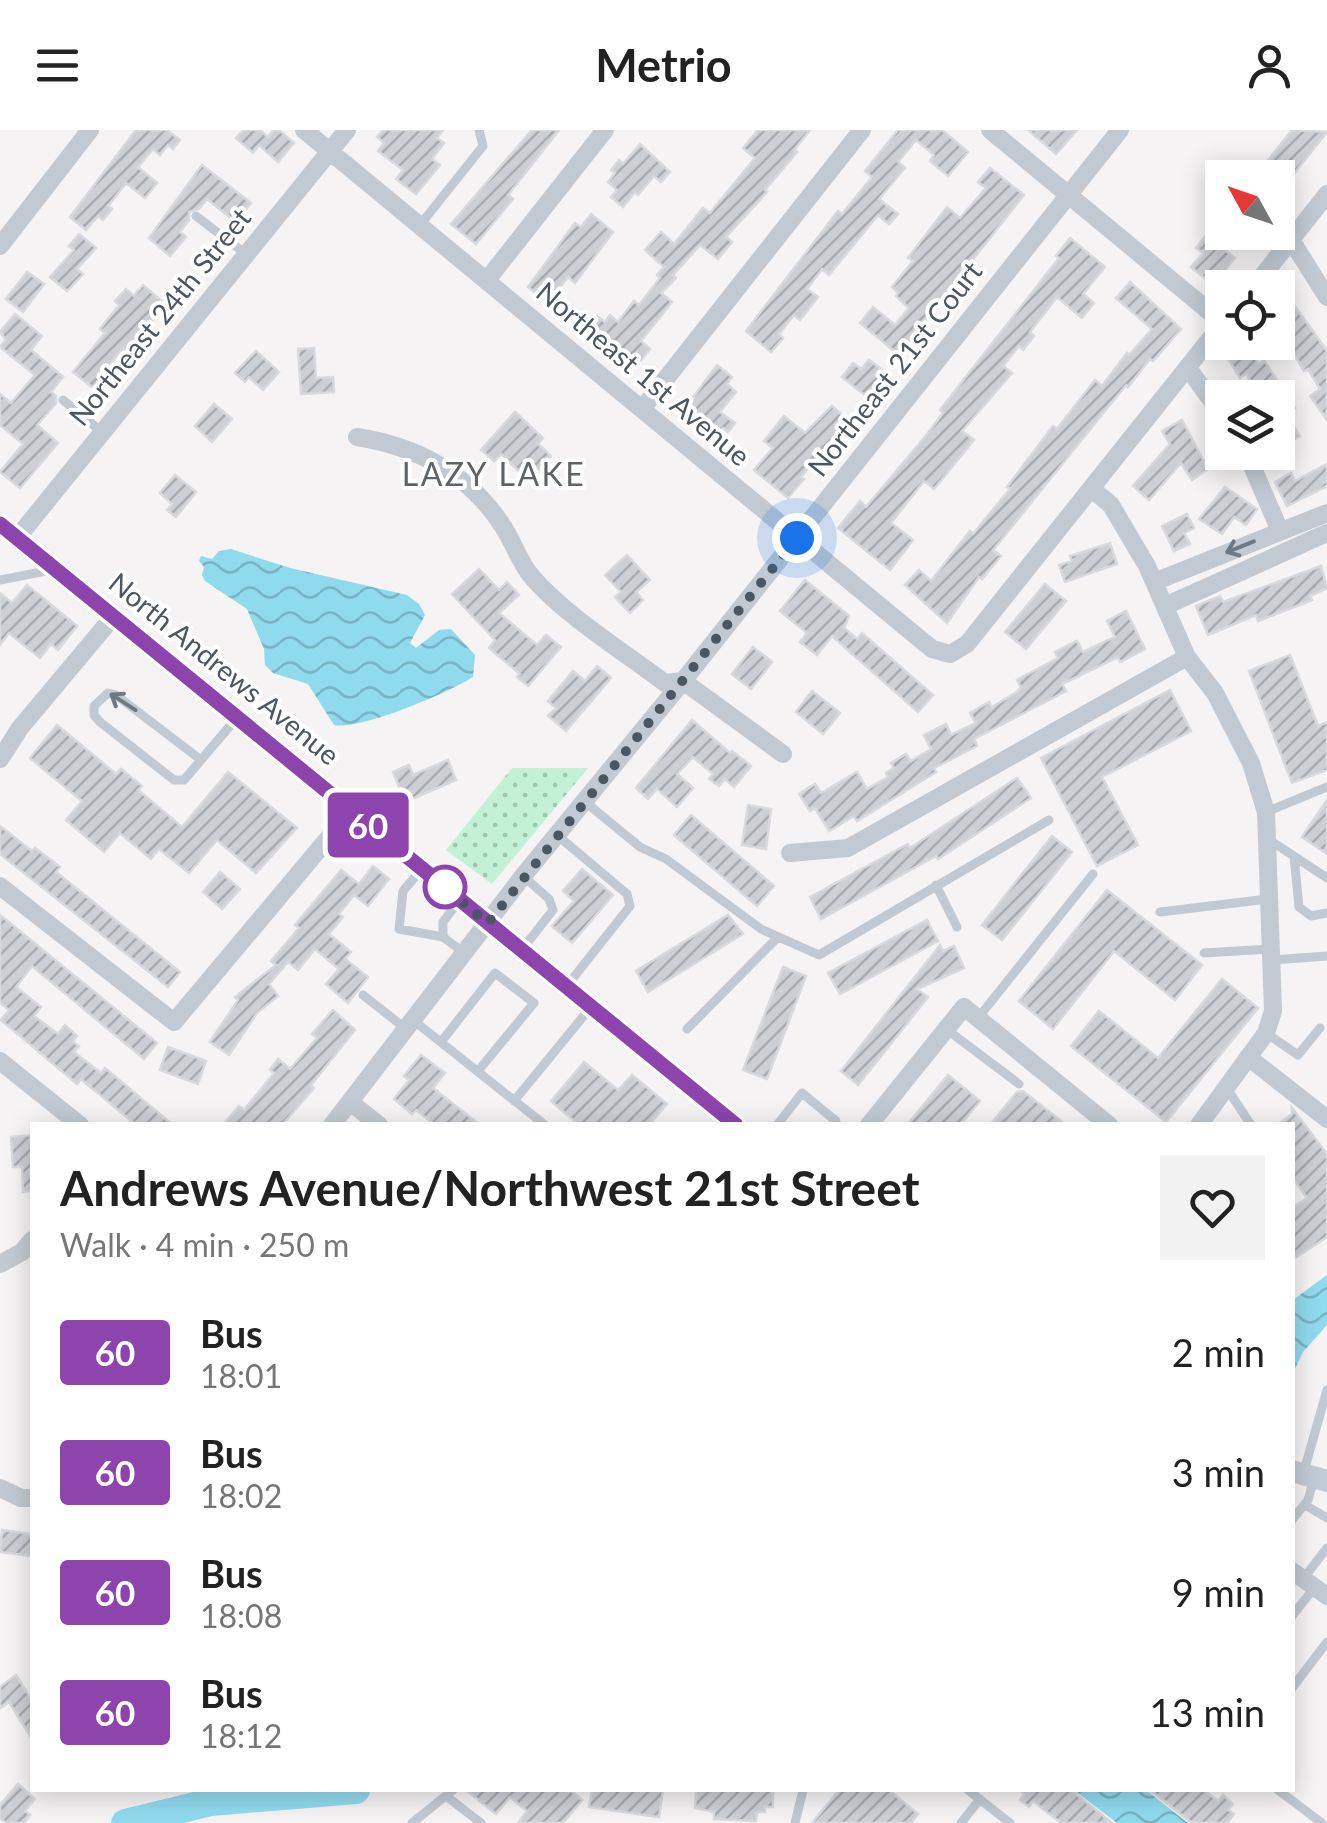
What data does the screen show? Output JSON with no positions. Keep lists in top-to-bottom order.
{
  "streets": {
    "main road": ["North Andrews Avenue"],
    "street": ["Northeast 24th Street", "Northeast 21st Court", "Northeast 1st Avenue"]
  },
  "crossings": [
    ["Northeast 24th Street", "Northeast 1st Avenue"],
    ["Northeast 24th Street", "North Andrews Avenue"],
    ["Northeast 21st Court", "Northeast 1st Avenue"],
    ["Northeast 21st Court", "North Andrews Avenue"]
  ],
  "districts": ["LAZY LAKE"],
  "lines": ["bus line 60"],
  "north": "top left",
  "page": {
    "header": "Metrio",
    "on_map": "60",
    "heading": ["Andrews Avenue/Northwest 21st Street", "Walk · 4 min · 250 m"],
    "list": [
      {
        "mark": "60",
        "name": "Bus",
        "note": "18:01",
        "value": "2 min"
      },
      {
        "mark": "60",
        "name": "Bus",
        "note": "18:02",
        "value": "3 min"
      },
      {
        "mark": "60",
        "name": "Bus",
        "note": "18:08",
        "value": "9 min"
      },
      {
        "mark": "60",
        "name": "Bus",
        "note": "18:12",
        "value": "13 min"
      }
    ]
  }
}
